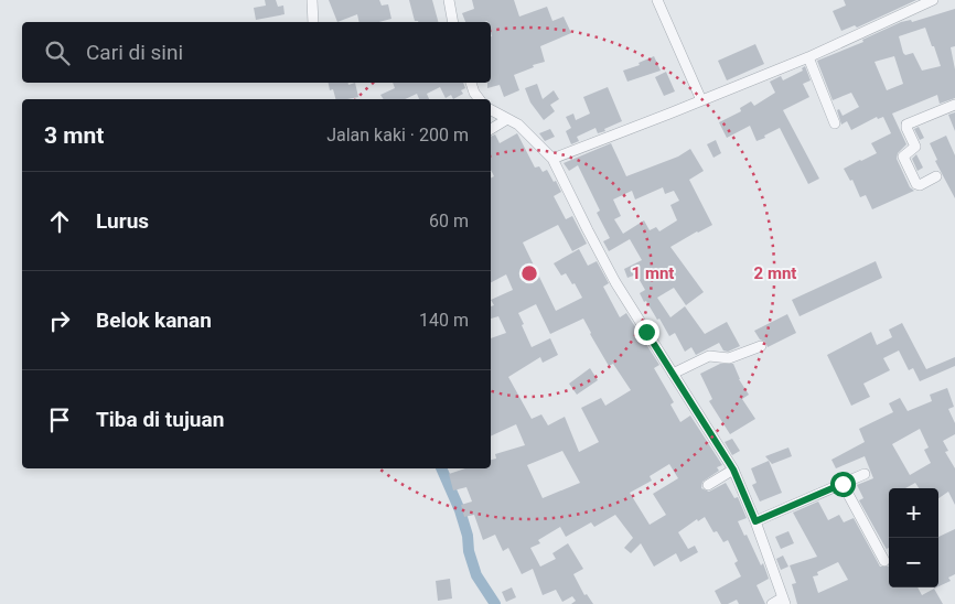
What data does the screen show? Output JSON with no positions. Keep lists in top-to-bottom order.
{
  "page": {
    "search": "Cari di sini",
    "heading": ["3 mnt", "Jalan kaki · 200 m"],
    "list": [
      ["Lurus", "60 m"],
      ["Belok kanan", "140 m"],
      "Tiba di tujuan"
    ],
    "map_buttons": ["+", "−"]
  },
  "rings": ["1 mnt", "2 mnt"]
}
